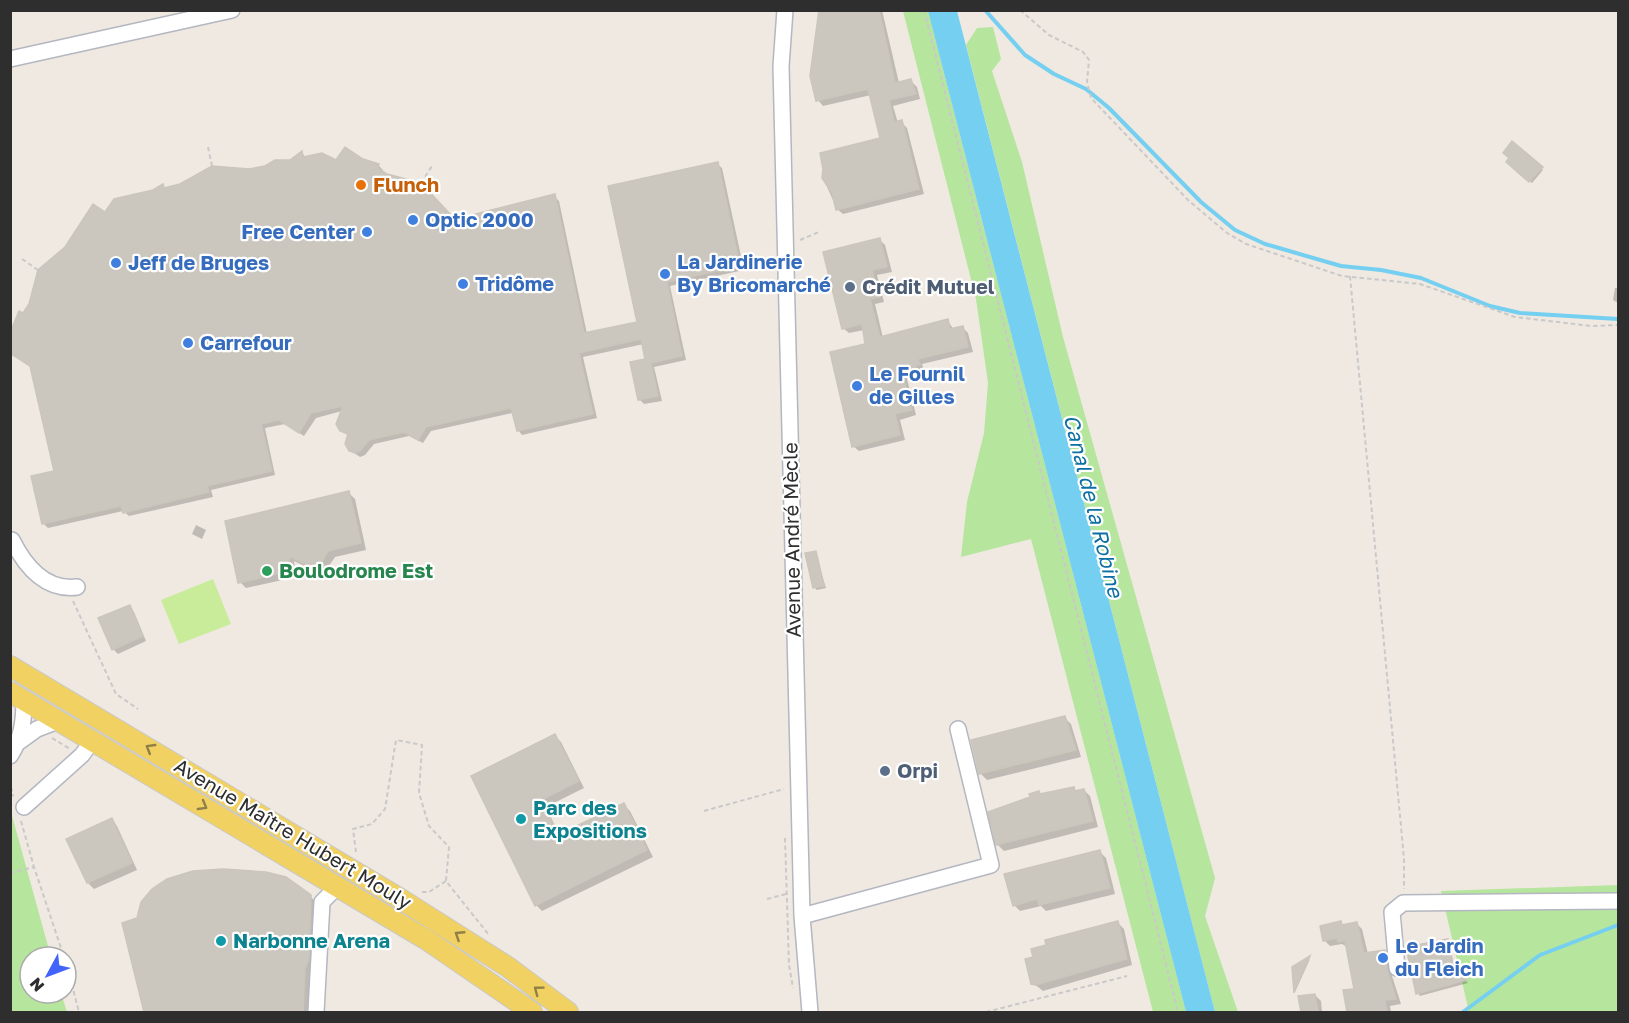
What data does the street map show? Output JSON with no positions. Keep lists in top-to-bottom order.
{
  "streets": {
    "main road": ["Avenue Maître Hubert Mouly"],
    "street": ["Avenue André Mècle"]
  },
  "water": ["Canal de la Robine"],
  "places": [
    "Flunch",
    "Optic 2000",
    "Free Center",
    "Jeff de Bruges",
    "La Jardinerie By Bricomarché",
    "Tridôme",
    "Crédit Mutuel",
    "Carrefour",
    "Le Fournil de Gilles",
    "Boulodrome Est",
    "Orpi",
    "Parc des Expositions",
    "Narbonne Arena",
    "Le Jardin du Fleich"
  ],
  "north": "bottom left"
}
